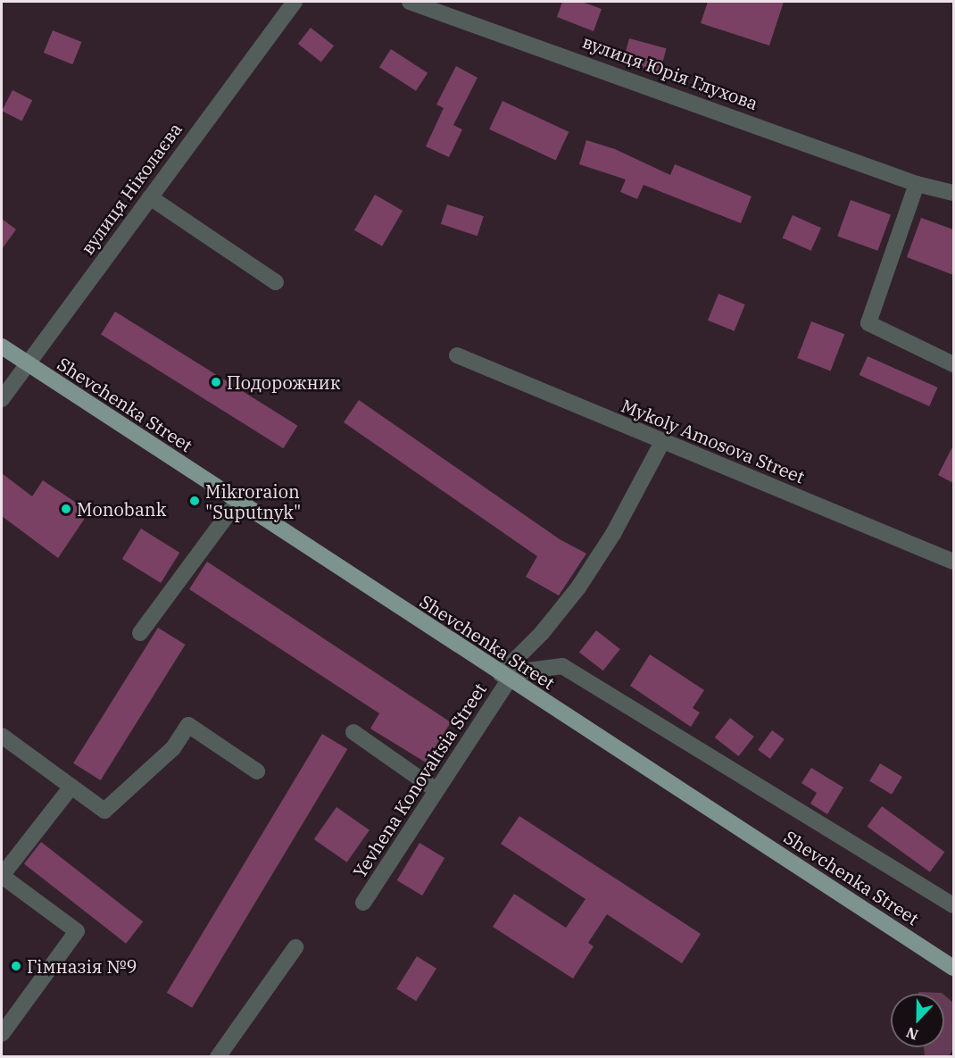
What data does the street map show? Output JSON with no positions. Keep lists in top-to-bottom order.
{
  "streets": {
    "main road": ["Shevchenka Street"],
    "street": [
      "вулиця Юрія Глухова",
      "вулиця Ніколаєва",
      "Mykoly Amosova Street",
      "Yevhena Konovaltsia Street"
    ]
  },
  "crossings": [
    ["вулиця Ніколаєва", "Shevchenka Street"],
    ["Shevchenka Street", "Yevhena Konovaltsia Street"],
    ["Mykoly Amosova Street", "Yevhena Konovaltsia Street"]
  ],
  "places": [
    "Подорожник",
    "Mikroraion \"Suputnyk\"",
    "Monobank",
    "Гімназія №9"
  ],
  "north": "bottom"
}
